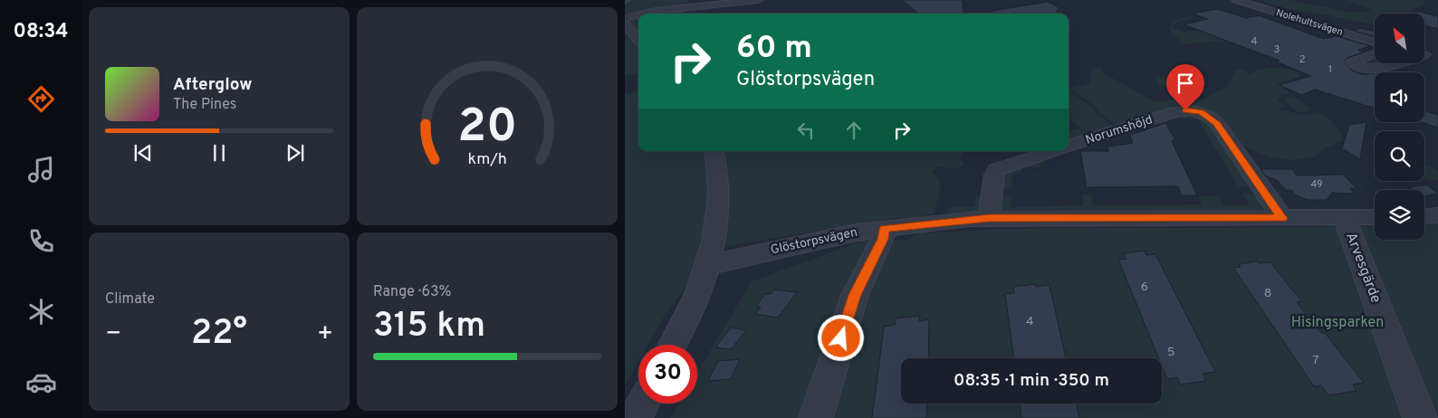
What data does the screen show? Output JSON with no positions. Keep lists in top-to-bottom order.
{
  "streets": {
    "street": [
      "Nolehultsvägen",
      "Norumshöjd",
      "Glöstorpsvägen",
      "Arvesgärde"
    ]
  },
  "crossings": [
    ["Norumshöjd", "Glöstorpsvägen"],
    ["Glöstorpsvägen", "Arvesgärde"]
  ],
  "parks": ["Hisingsparken"],
  "house_numbers": [
    "4",
    "3",
    "2",
    "1",
    "49",
    "6",
    "8",
    "4",
    "5",
    "7"
  ],
  "north": "top left",
  "page": {
    "tabs": "08:34",
    "turn": ["60 m", "Glöstorpsvägen"],
    "song": ["Afterglow", "The Pines"],
    "tile": [
      "Climate",
      ["Range · 63%", "315 km"]
    ],
    "heat": ["−", "22°", "+"],
    "limit": "30",
    "trip": "08:35 · 1 min · 350 m",
    "gauge": ["20", "km/h"]
  }
}
